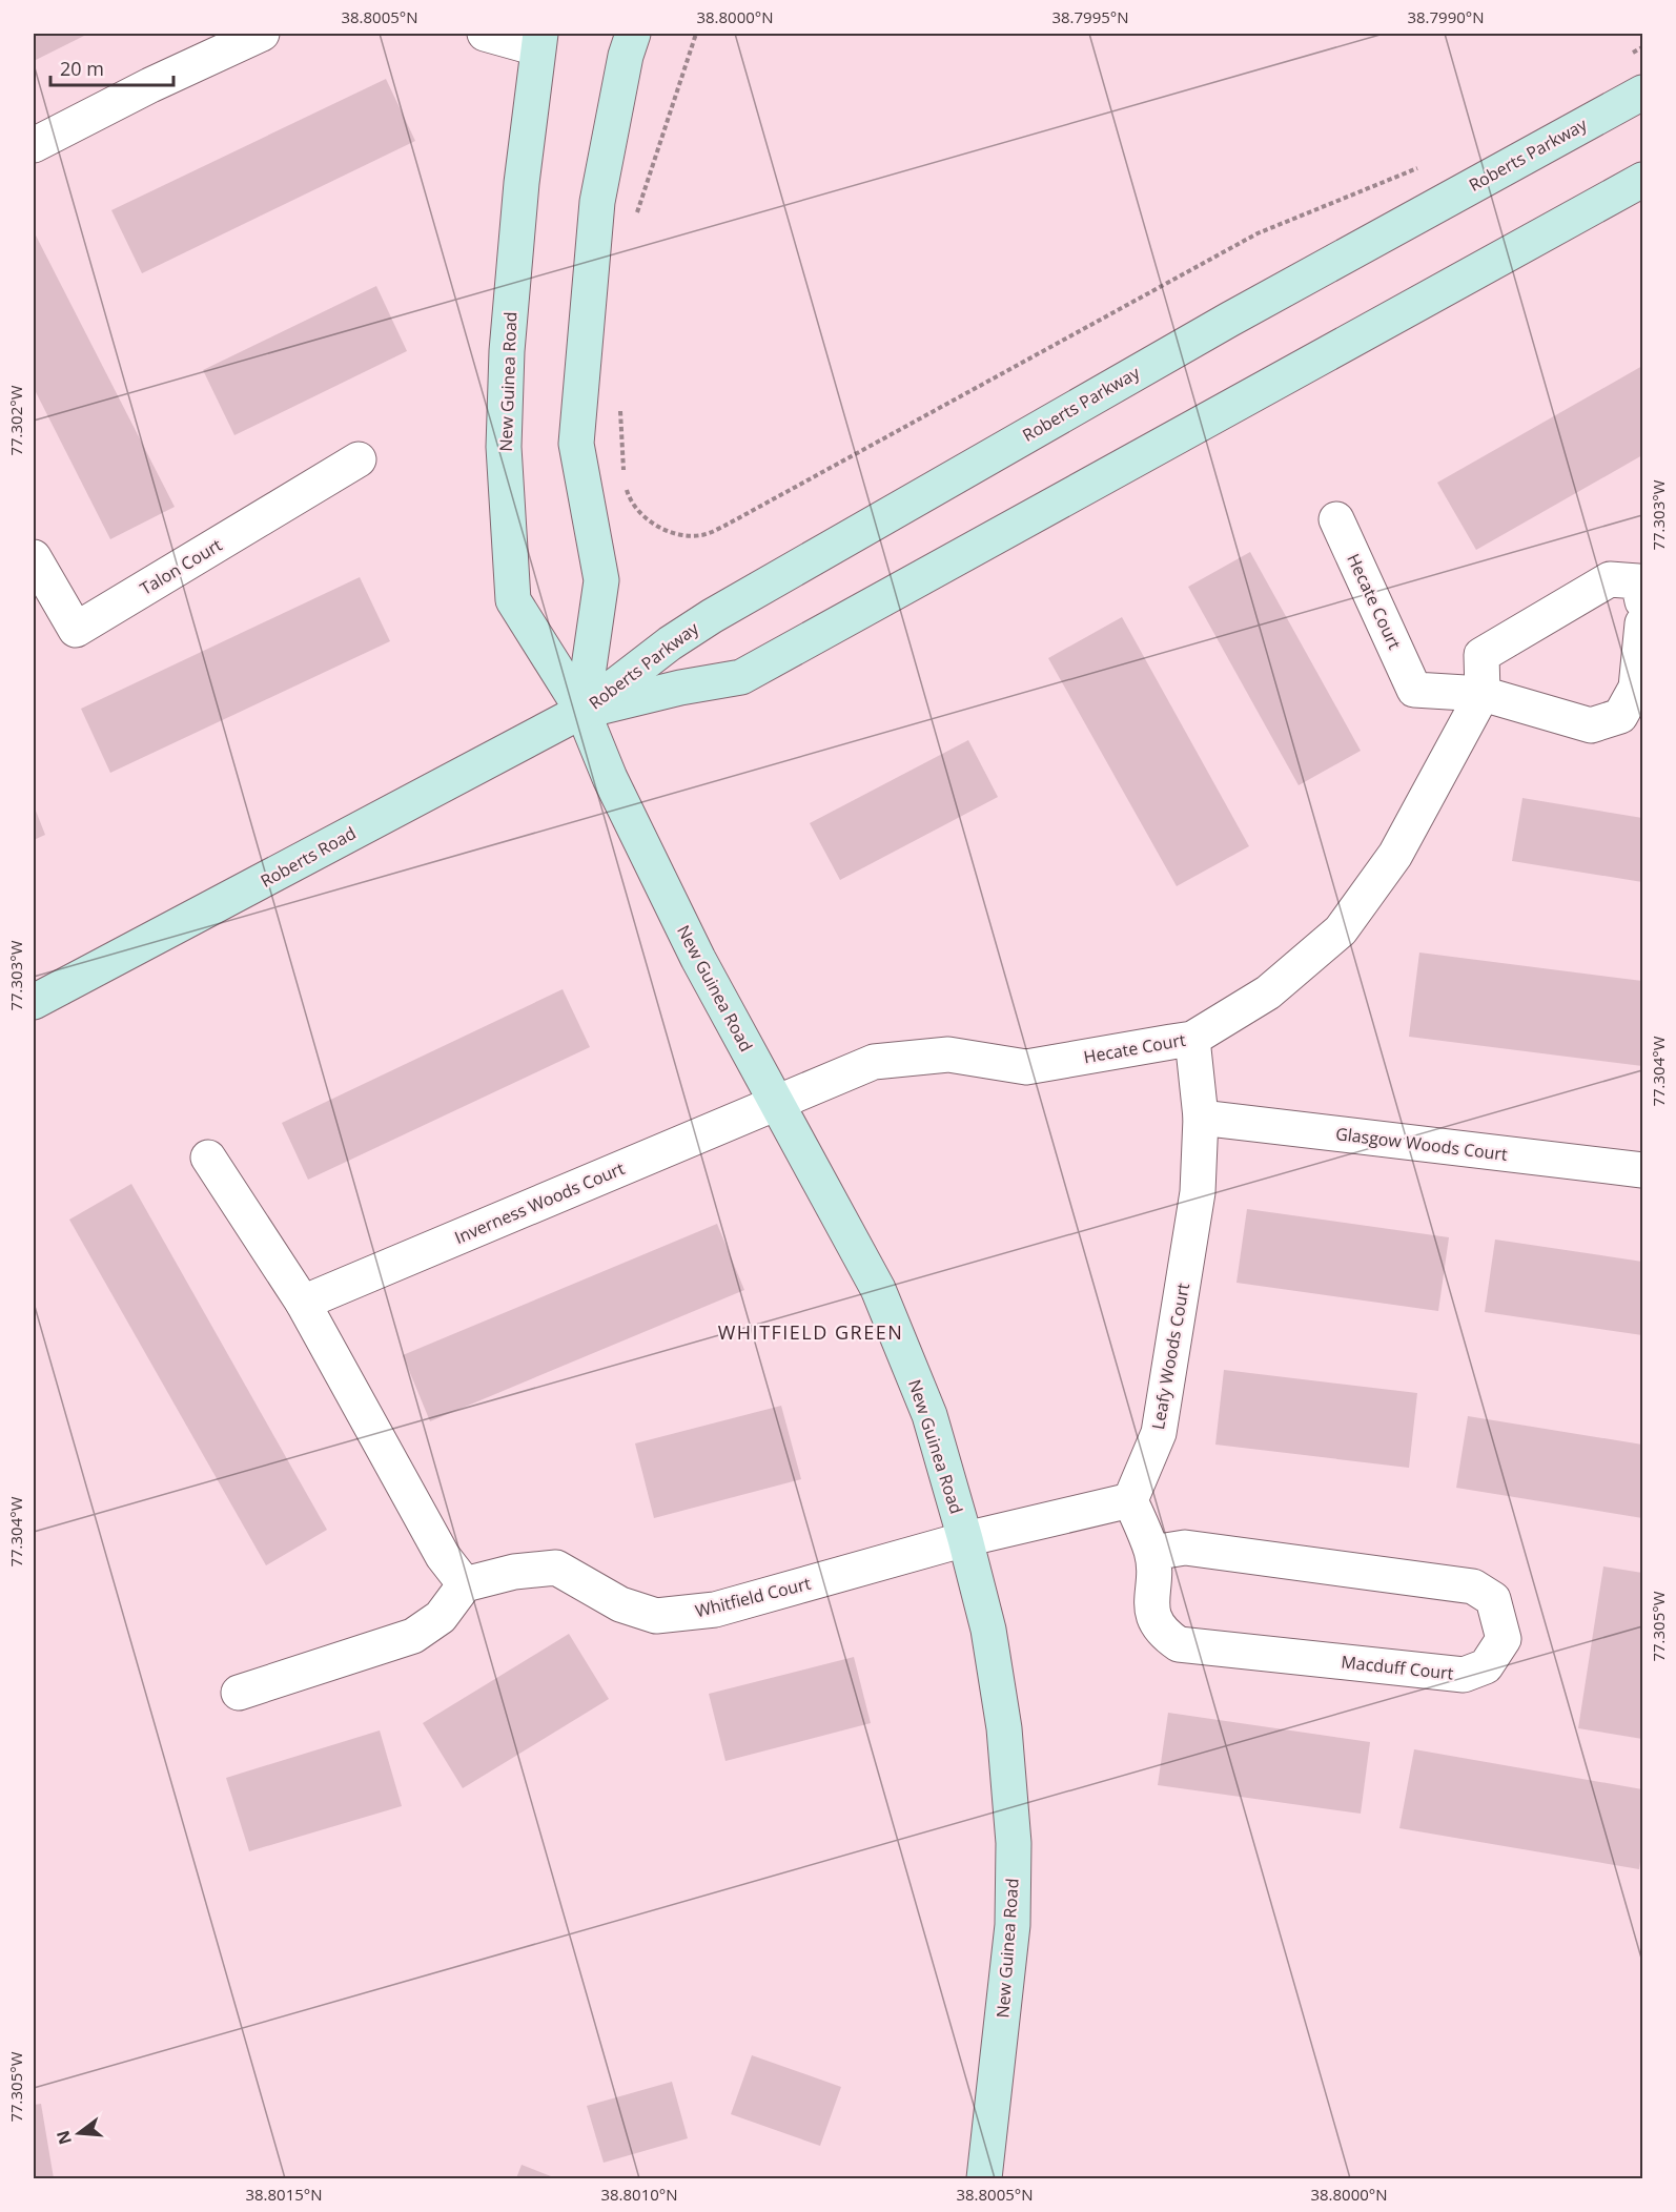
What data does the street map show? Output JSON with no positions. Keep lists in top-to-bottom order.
{
  "streets": {
    "main road": ["Roberts Parkway", "New Guinea Road", "Roberts Road"],
    "street": [
      "Talon Court",
      "Hecate Court",
      "Glasgow Woods Court",
      "Inverness Woods Court",
      "Leafy Woods Court",
      "Whitfield Court",
      "Macduff Court"
    ]
  },
  "crossings": [
    ["Roberts Parkway", "New Guinea Road"],
    ["Roberts Parkway", "Roberts Road"],
    ["New Guinea Road", "Hecate Court"],
    ["New Guinea Road", "Roberts Road"],
    ["New Guinea Road", "Inverness Woods Court"],
    ["New Guinea Road", "Whitfield Court"],
    ["Hecate Court", "Inverness Woods Court"],
    ["Hecate Court", "Leafy Woods Court"],
    ["Glasgow Woods Court", "Leafy Woods Court"],
    ["Leafy Woods Court", "Macduff Court"]
  ],
  "districts": ["WHITFIELD GREEN"],
  "scale_bar": "20 m",
  "north": "left",
  "coordinates": [
    "38.8005°N",
    "38.8000°N",
    "38.7995°N",
    "38.7990°N",
    "77.302°W",
    "77.303°W",
    "77.304°W",
    "77.305°W",
    "38.8015°N",
    "38.8010°N"
  ]
}
